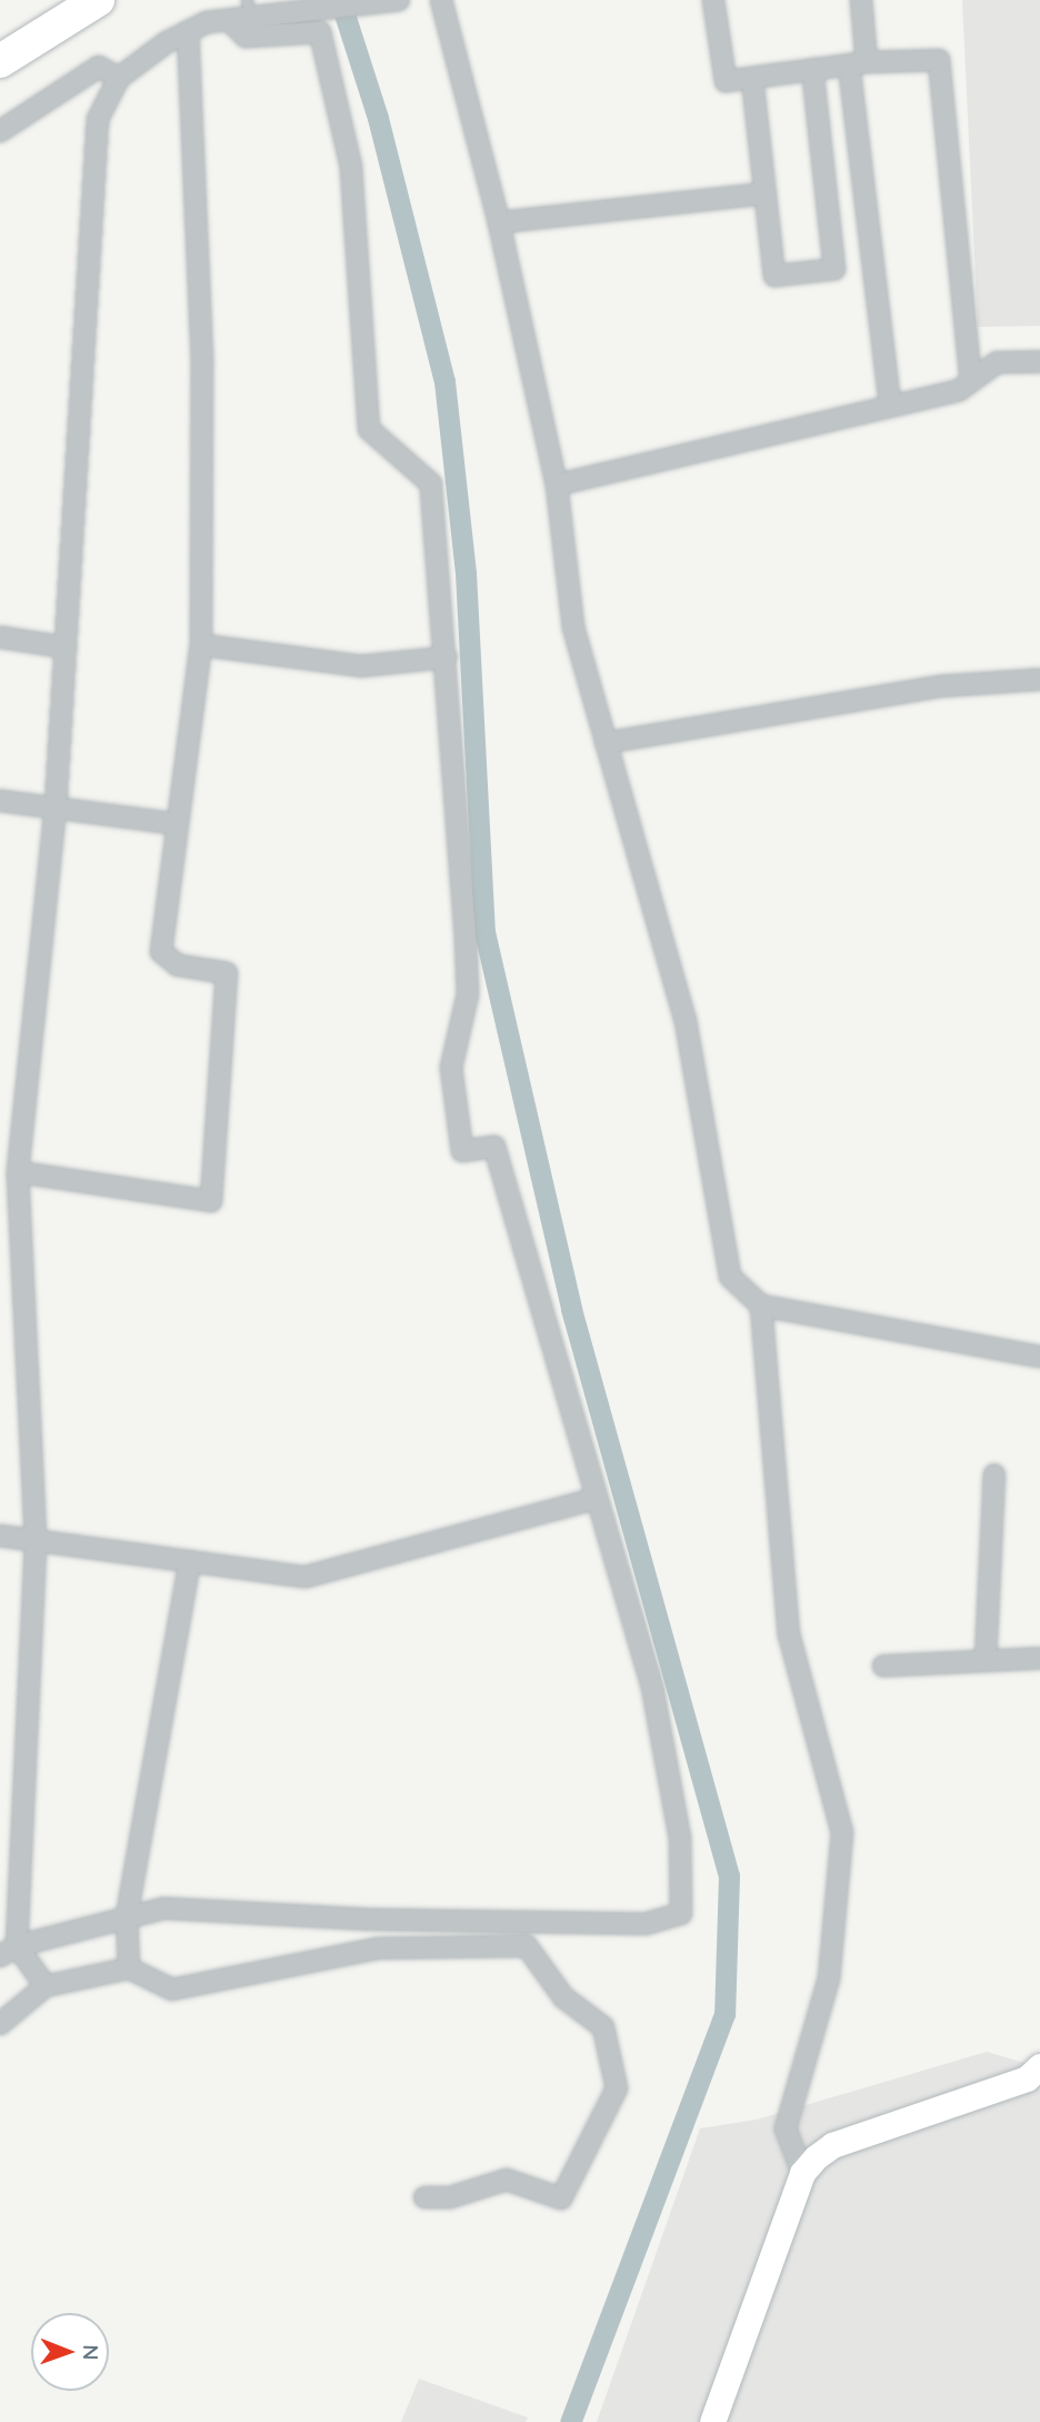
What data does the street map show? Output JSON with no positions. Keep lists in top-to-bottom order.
{
  "north": "right"
}
